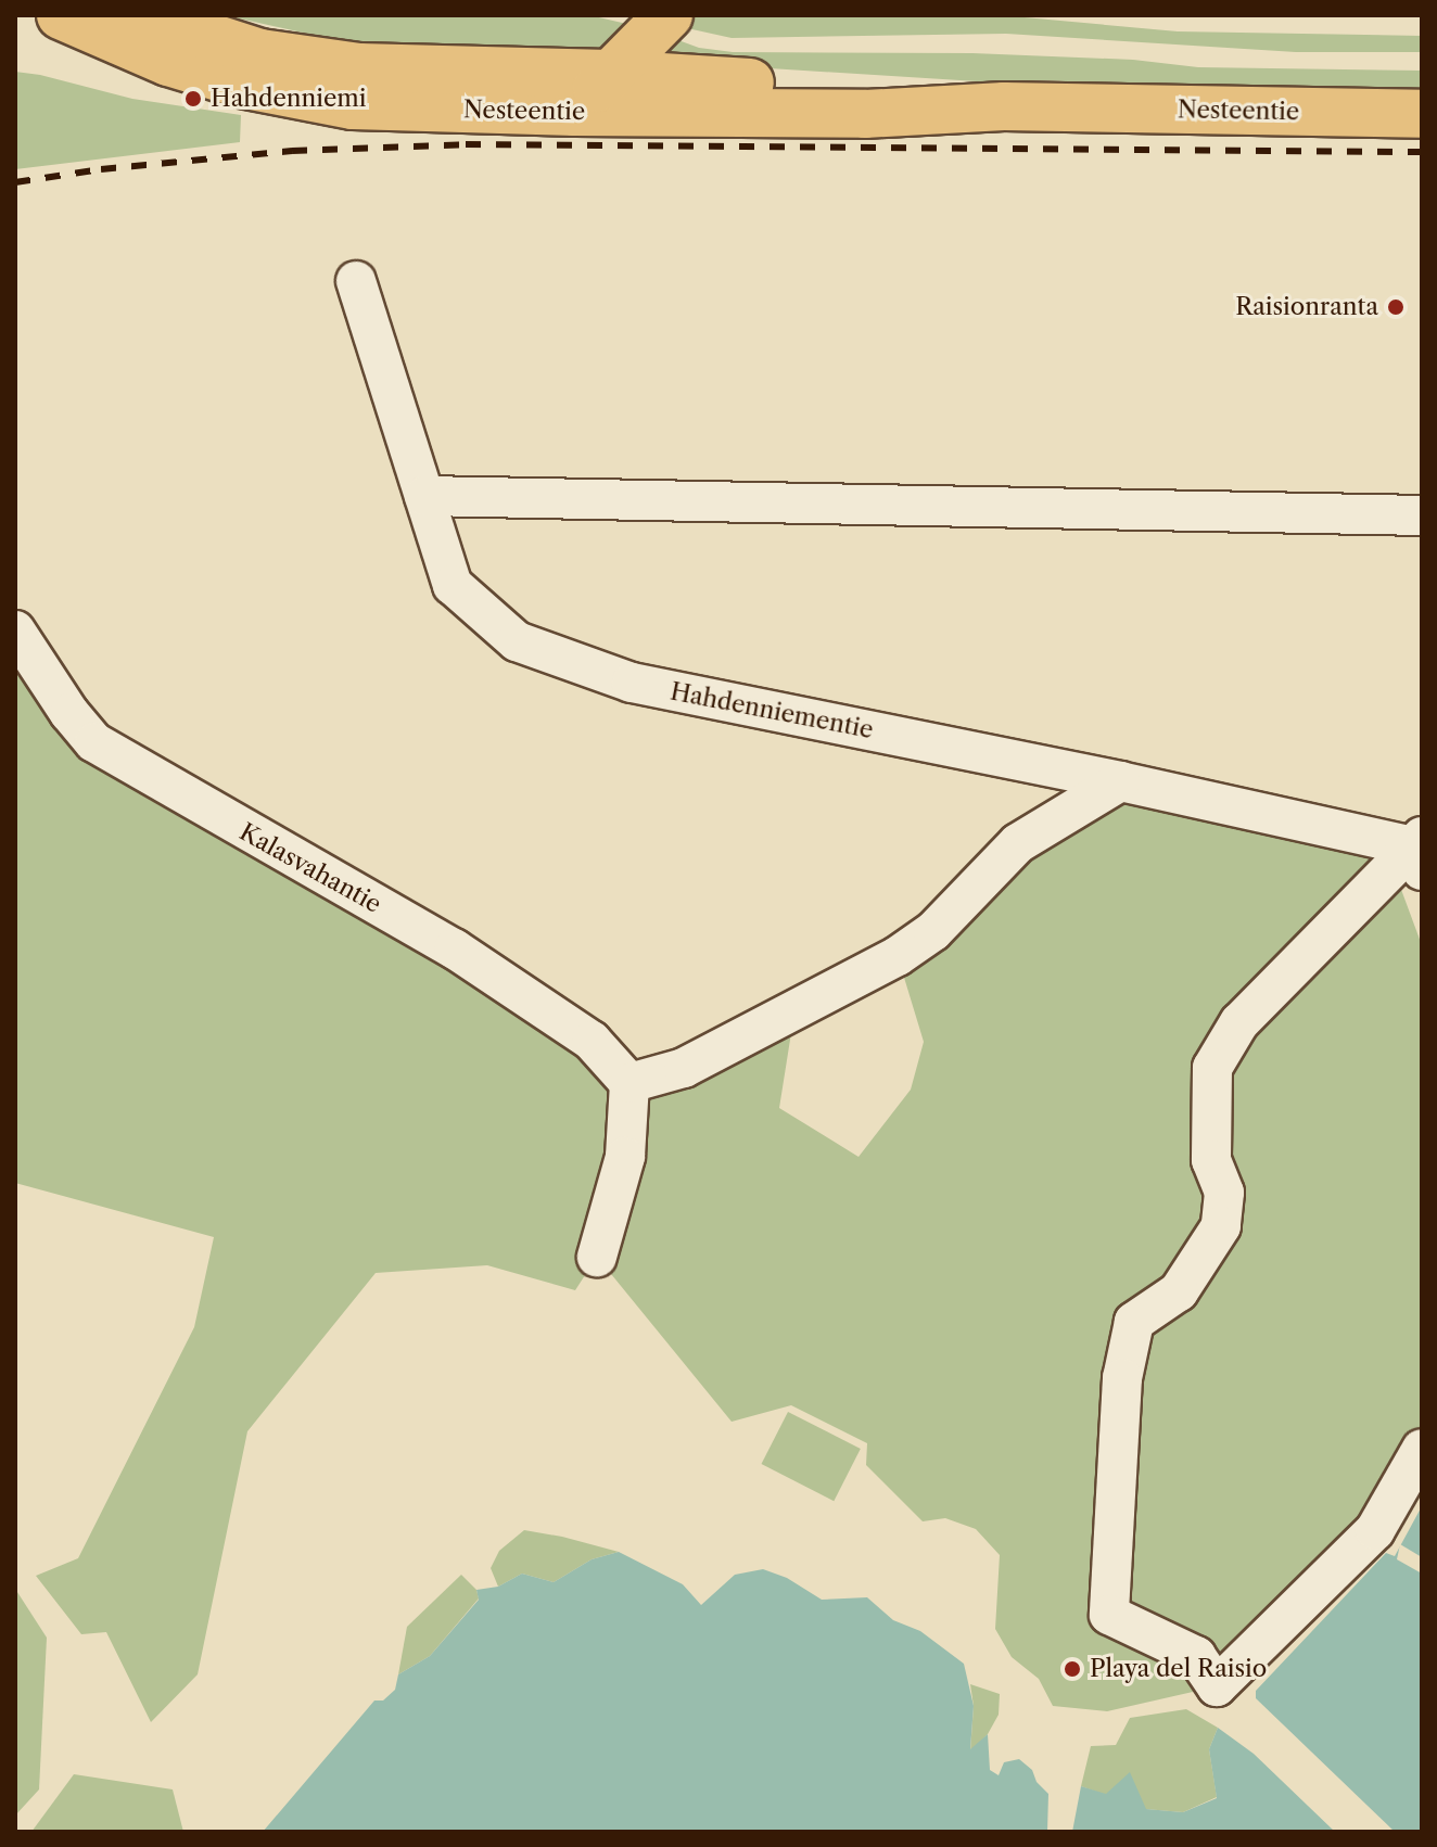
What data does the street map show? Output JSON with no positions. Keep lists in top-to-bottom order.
{
  "streets": {
    "main road": ["Nesteentie"],
    "street": ["Hahdenniementie", "Kalasvahantie"]
  },
  "places": ["Hahdenniemi", "Raisionranta", "Playa del Raisio"]
}
